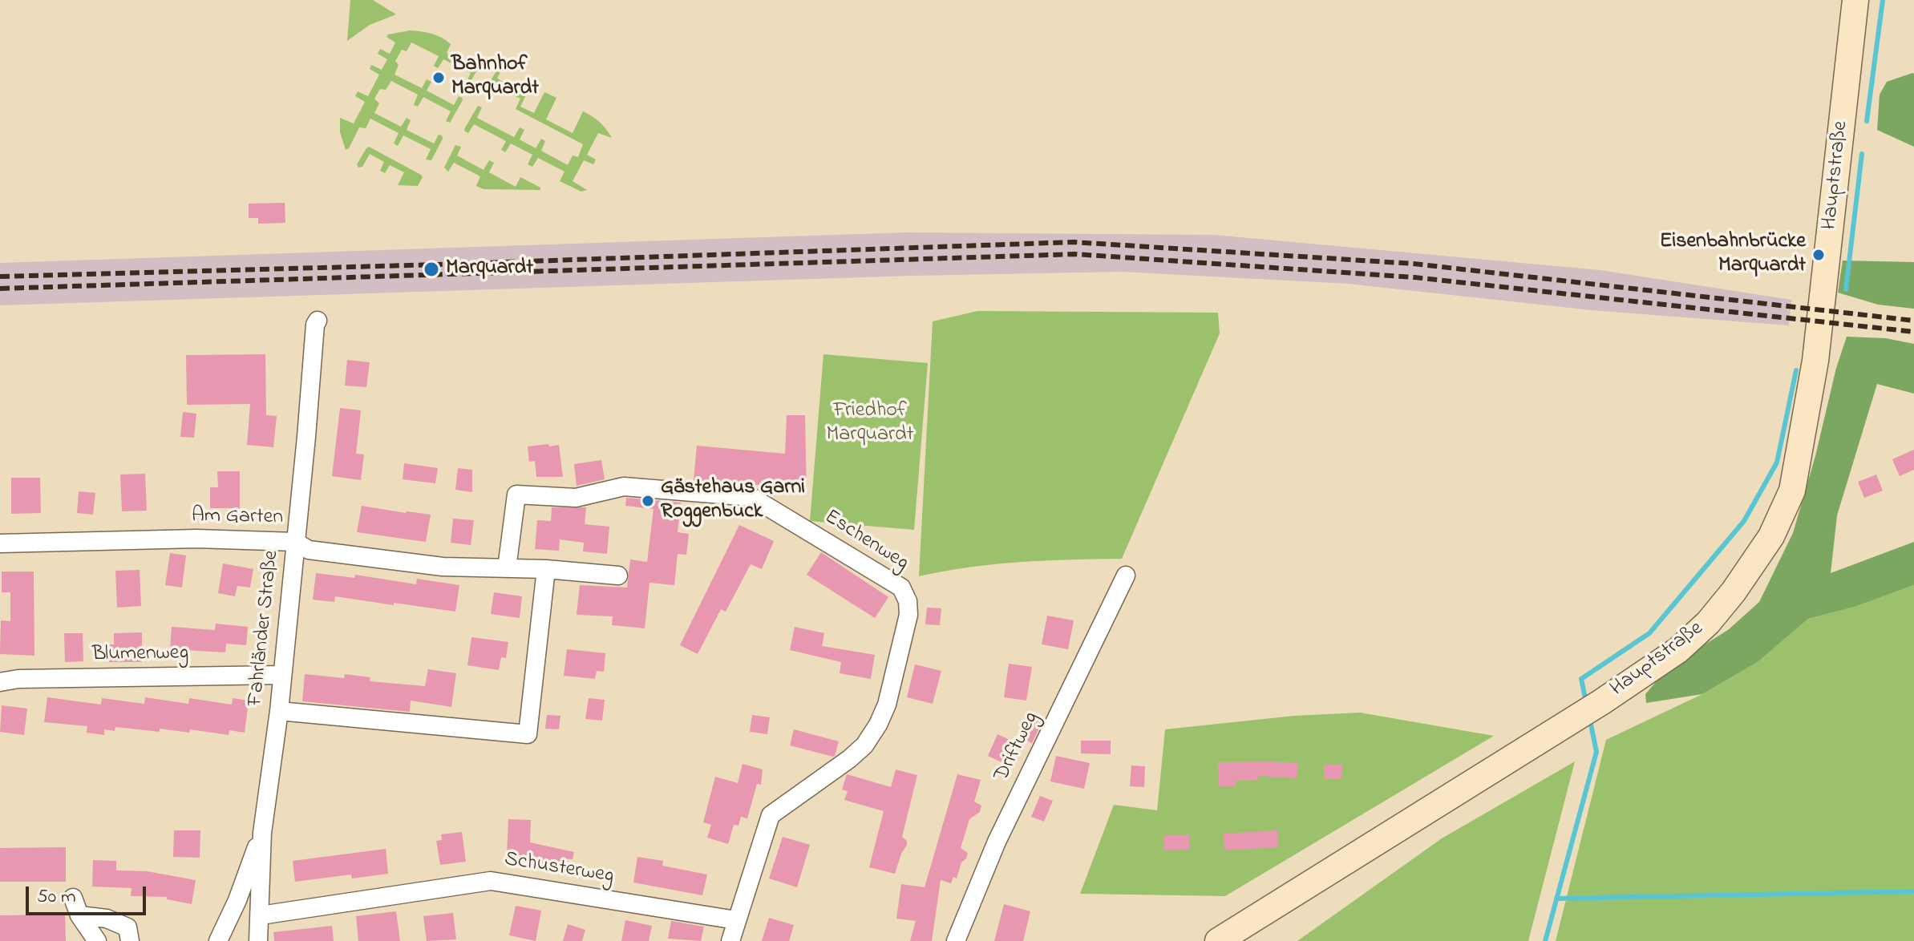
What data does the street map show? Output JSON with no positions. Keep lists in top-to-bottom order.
{
  "streets": {
    "street": [
      "Hauptstraße",
      "Am Garten",
      "Eschenweg",
      "Fahrländer Straße",
      "Blumenweg",
      "Driftweg",
      "Schusterweg"
    ]
  },
  "crossings": [
    ["Am Garten", "Eschenweg"],
    ["Am Garten", "Fahrländer Straße"],
    ["Eschenweg", "Schusterweg"],
    ["Fahrländer Straße", "Blumenweg"],
    ["Fahrländer Straße", "Schusterweg"]
  ],
  "parks": ["Friedhof Marquardt"],
  "places": [
    "Bahnhof Marquardt",
    "Eisenbahnbrücke Marquardt",
    "Marquardt",
    "Gästehaus Garni Roggenbuck"
  ],
  "scale_bar": "50 m"
}
